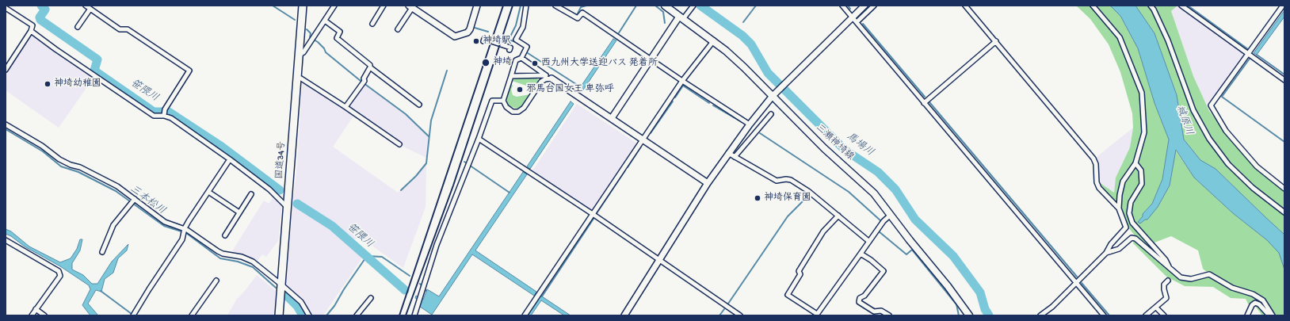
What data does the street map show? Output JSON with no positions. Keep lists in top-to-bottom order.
{
  "streets": {
    "highway": ["国道34号"],
    "main road": ["三瀬神埼線"]
  },
  "water": [
    "笹隈川",
    "城原川",
    "馬場川",
    "三本松川"
  ],
  "places": [
    "神埼駅",
    "神埼",
    "西九州大学送迎バス 発着所",
    "神埼幼稚園",
    "邪馬台国女王 卑弥呼",
    "神埼保育園"
  ]
}
